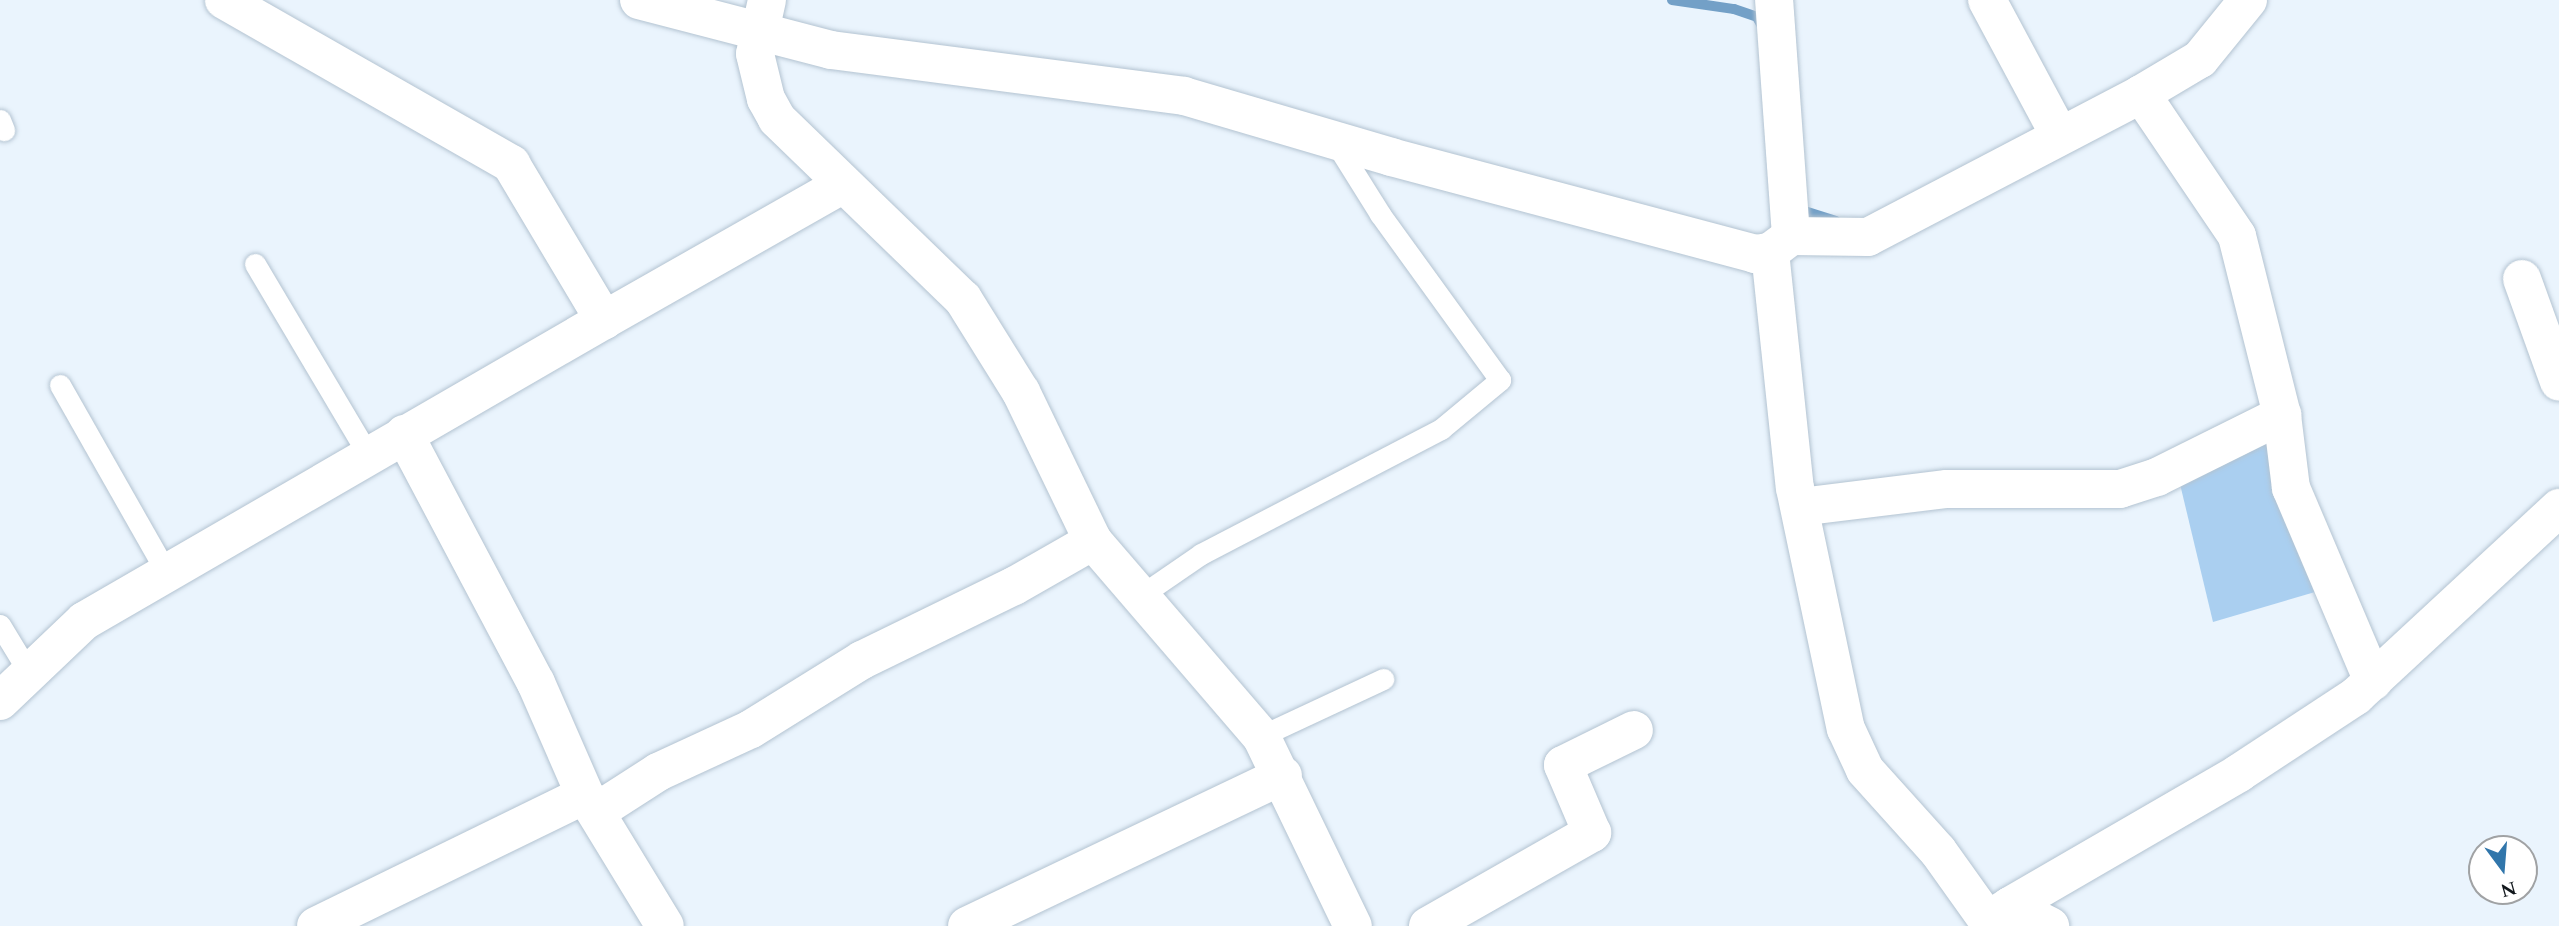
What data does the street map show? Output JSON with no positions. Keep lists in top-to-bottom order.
{
  "north": "bottom"
}
